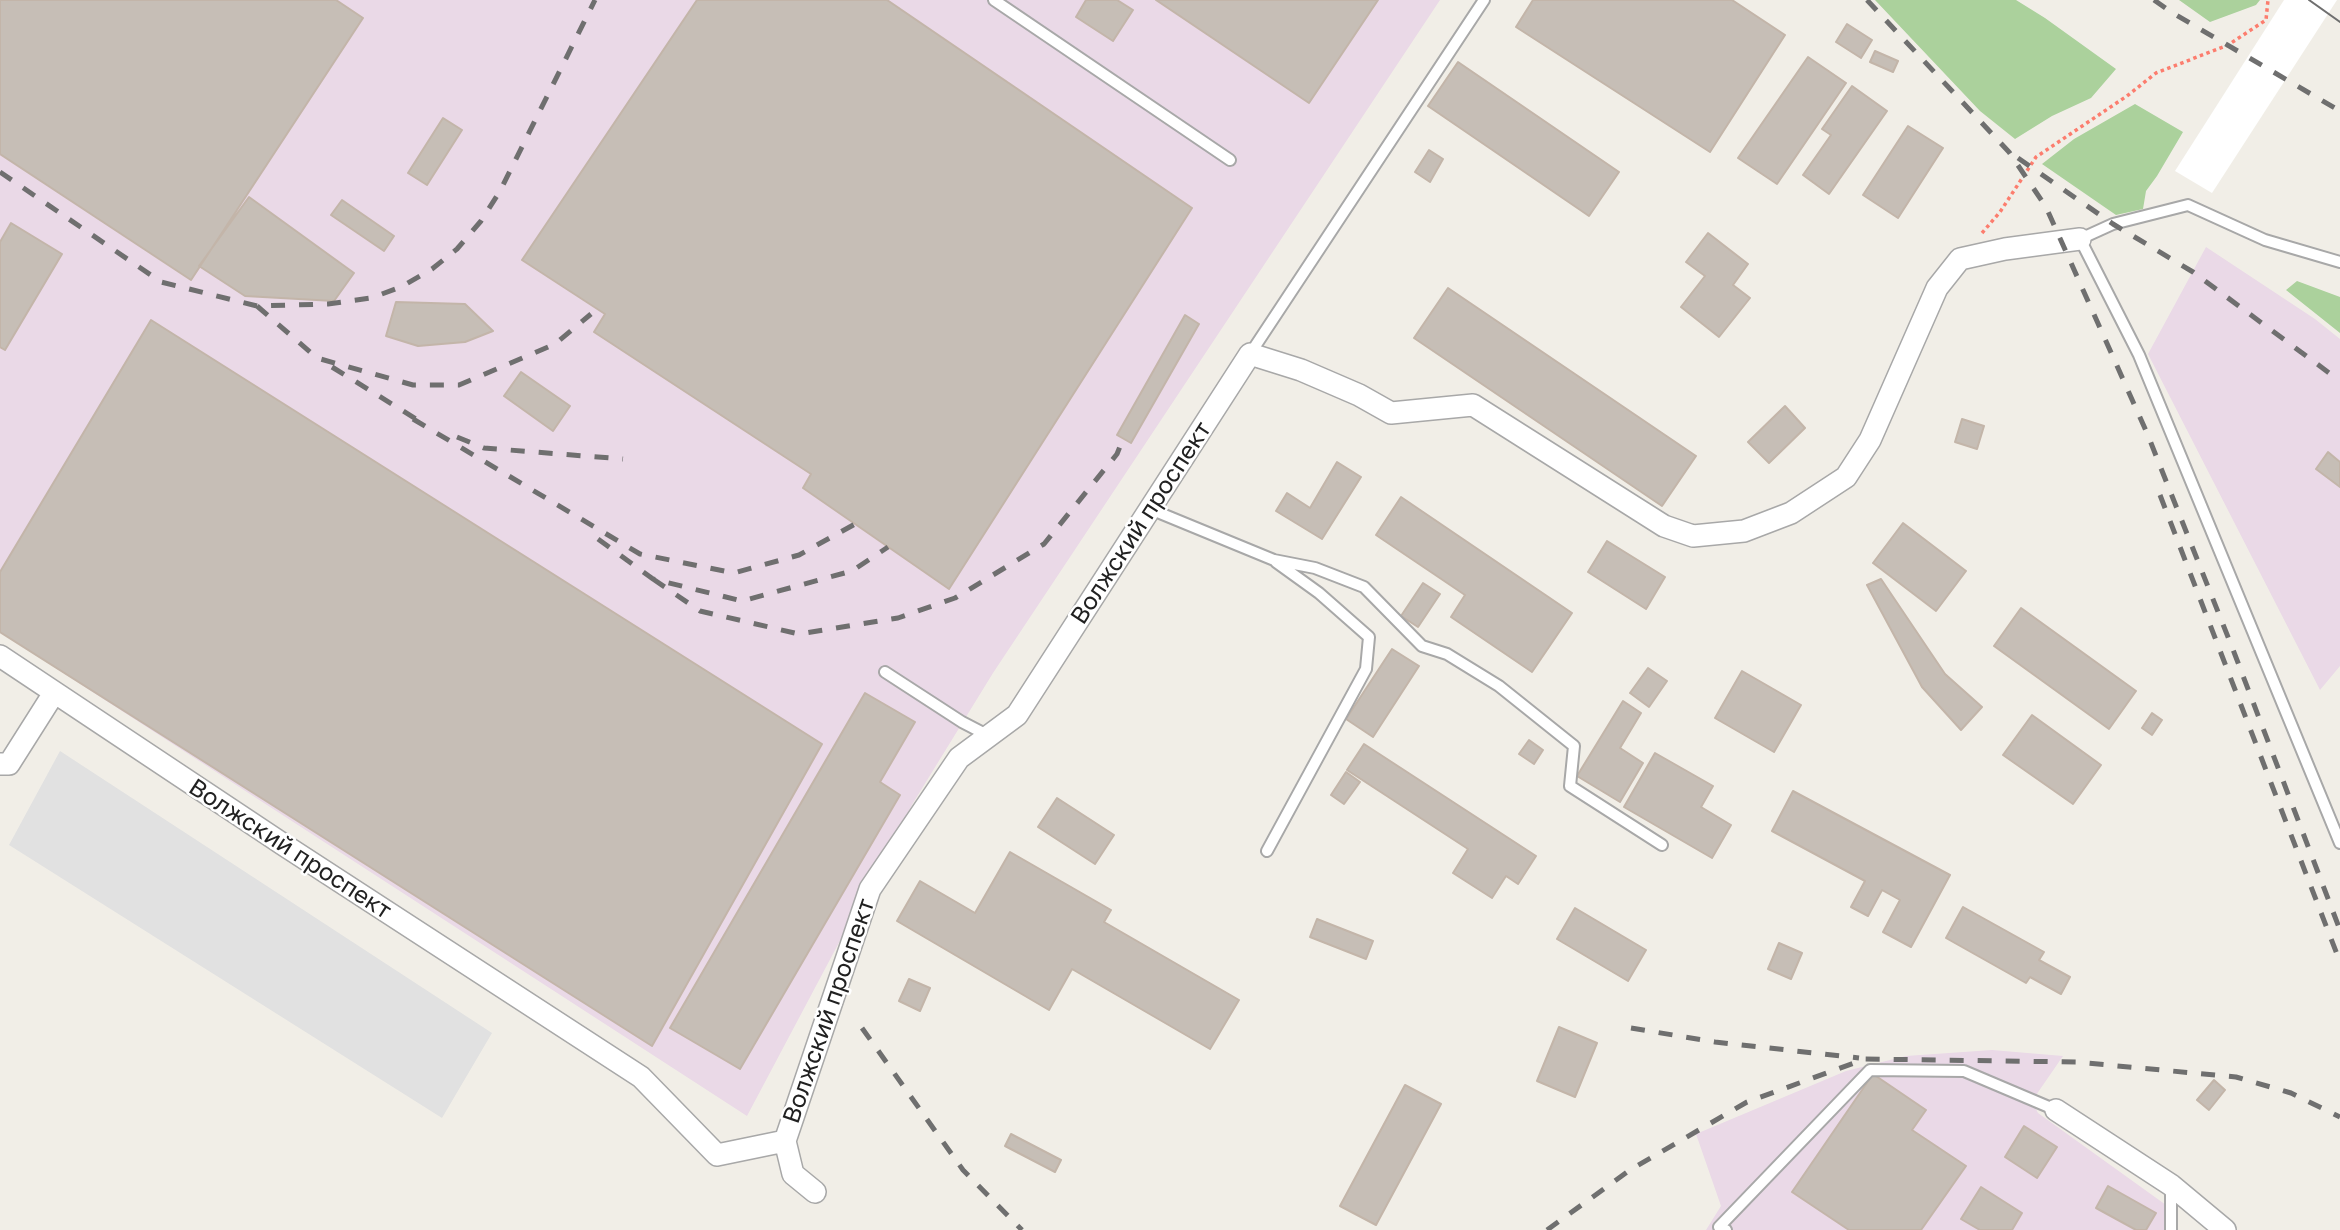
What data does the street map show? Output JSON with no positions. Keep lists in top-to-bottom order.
{
  "streets": {
    "street": ["Волжский проспект"]
  }
}
